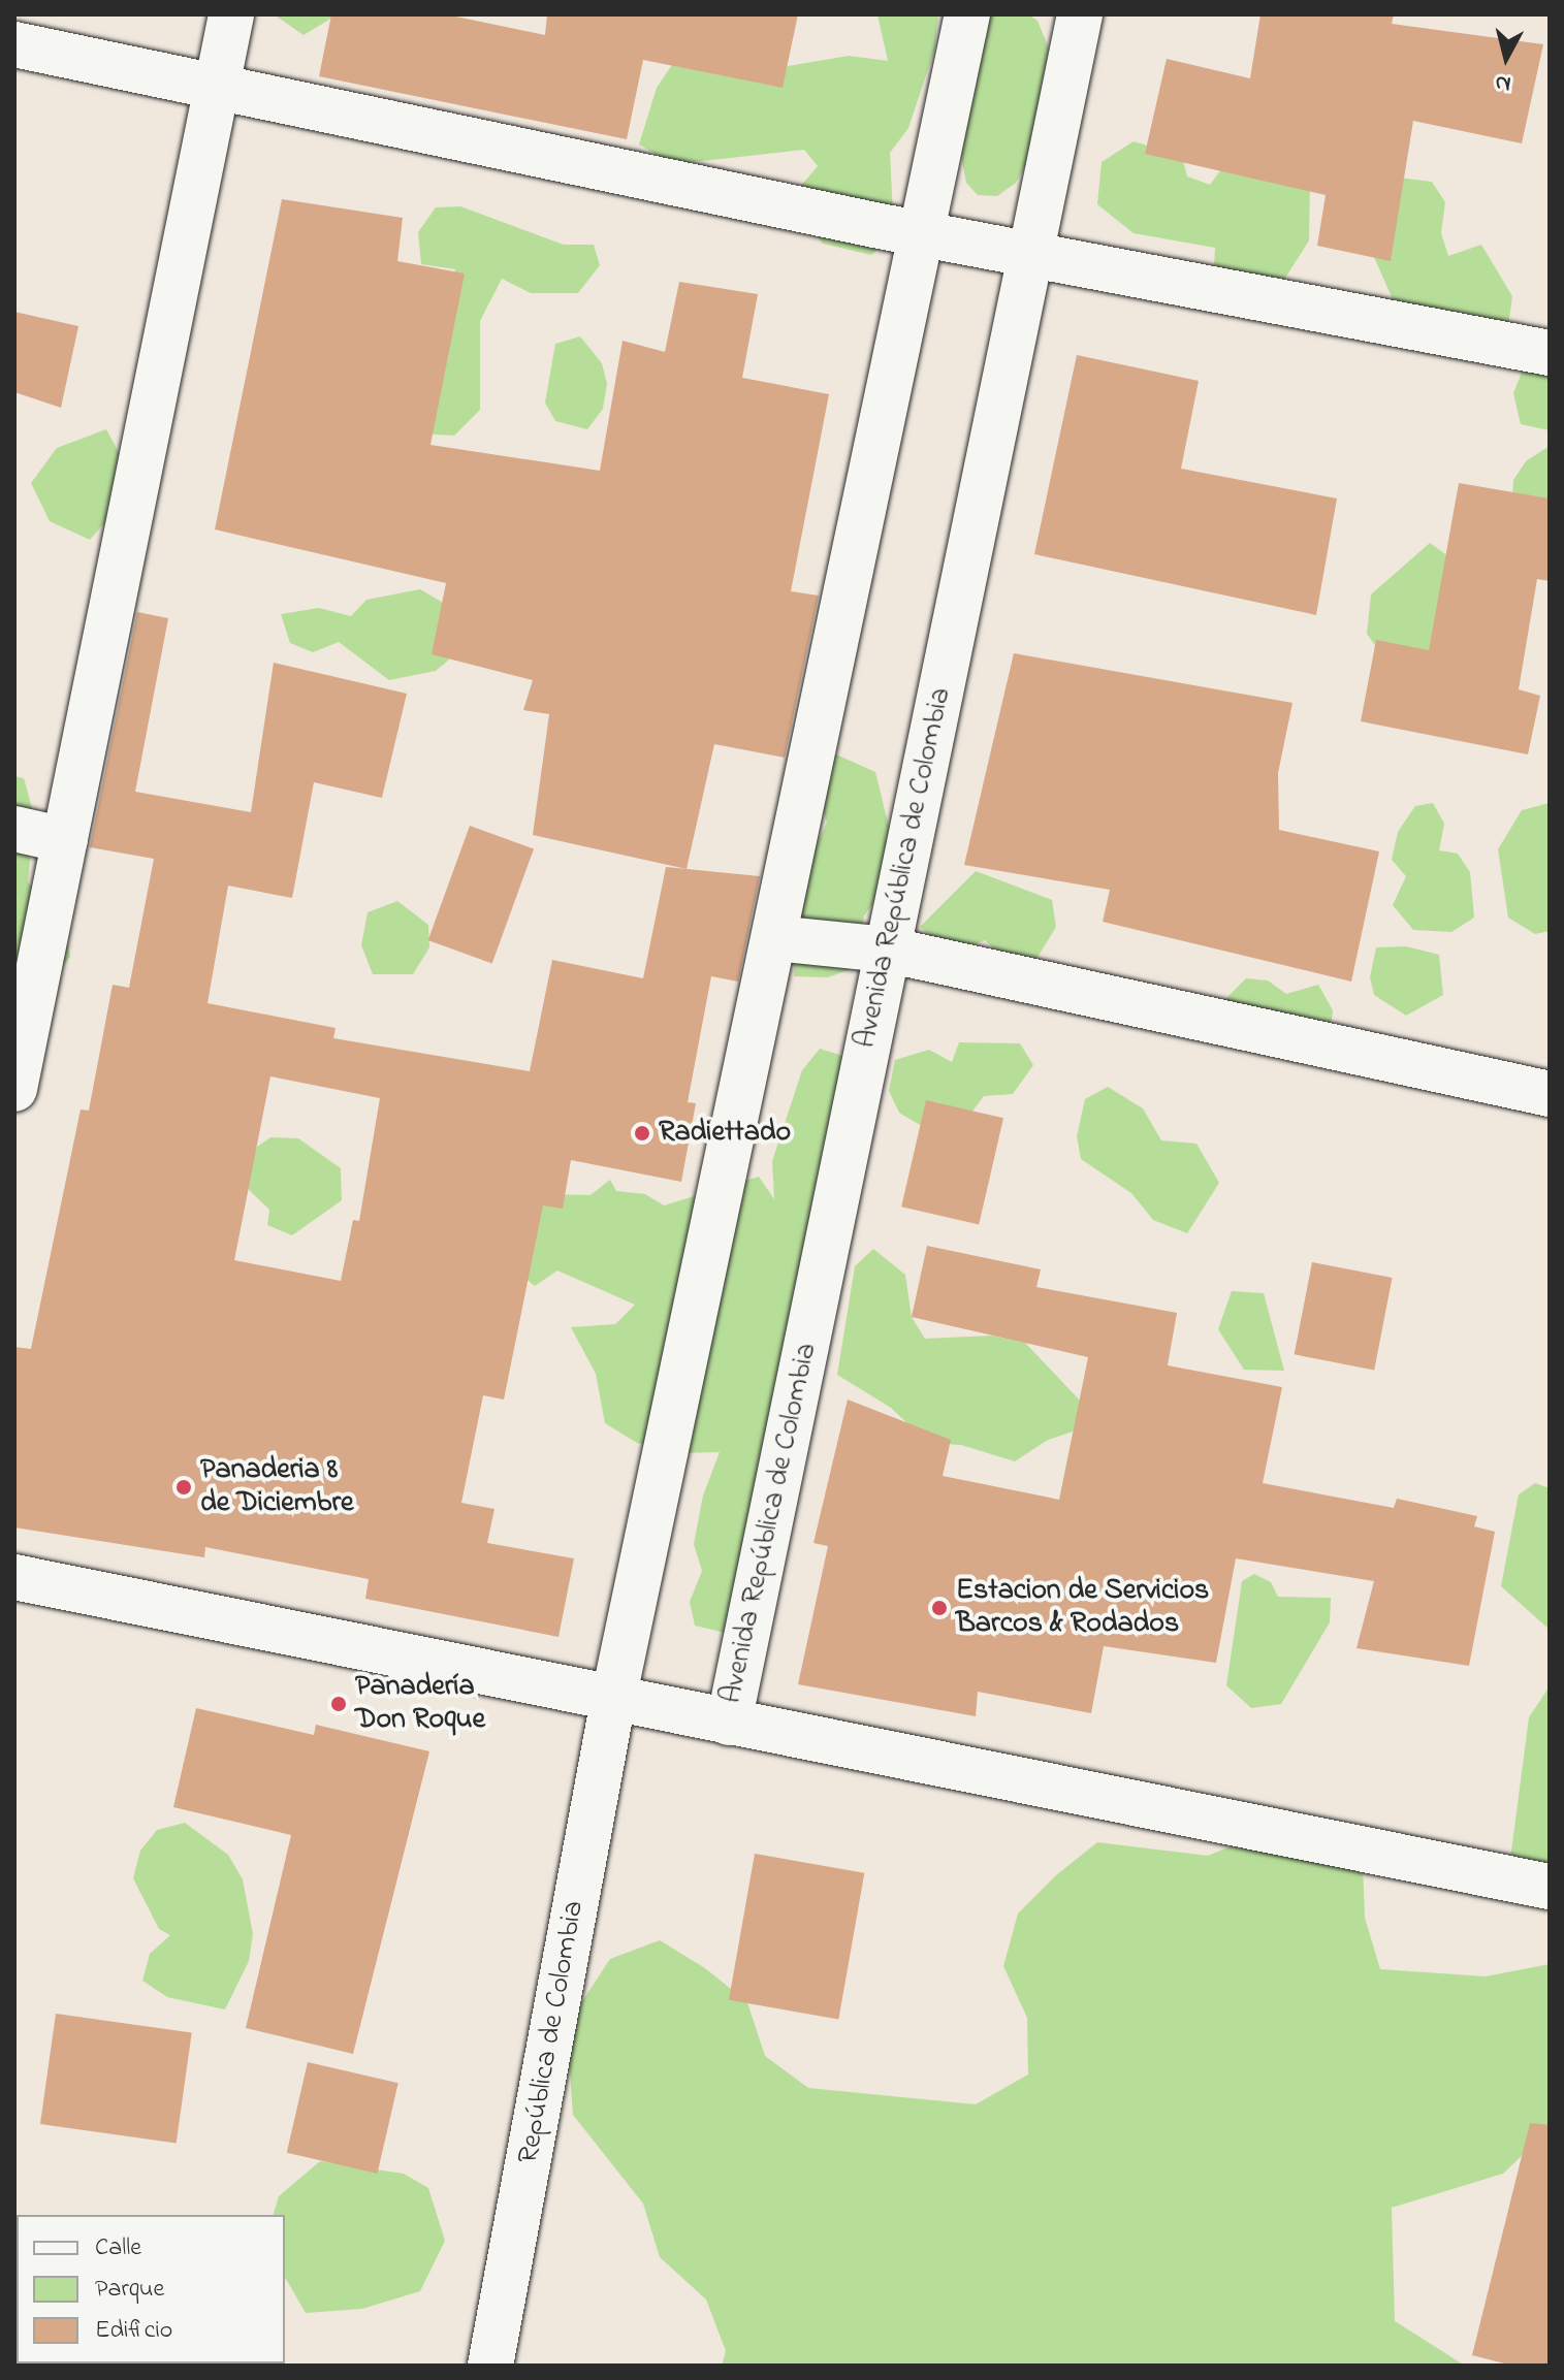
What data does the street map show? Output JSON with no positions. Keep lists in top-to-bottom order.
{
  "streets": {
    "street": ["Avenida República de Colombia", "República de Colombia"]
  },
  "places": [
    "Radiettado",
    "Panaderia 8 de Diciembre",
    "Estacion de Servicios Barcos & Rodados",
    "Panadería Don Roque"
  ],
  "legend": ["Calle", "Parque", "Edificio"],
  "north": "bottom"
}
